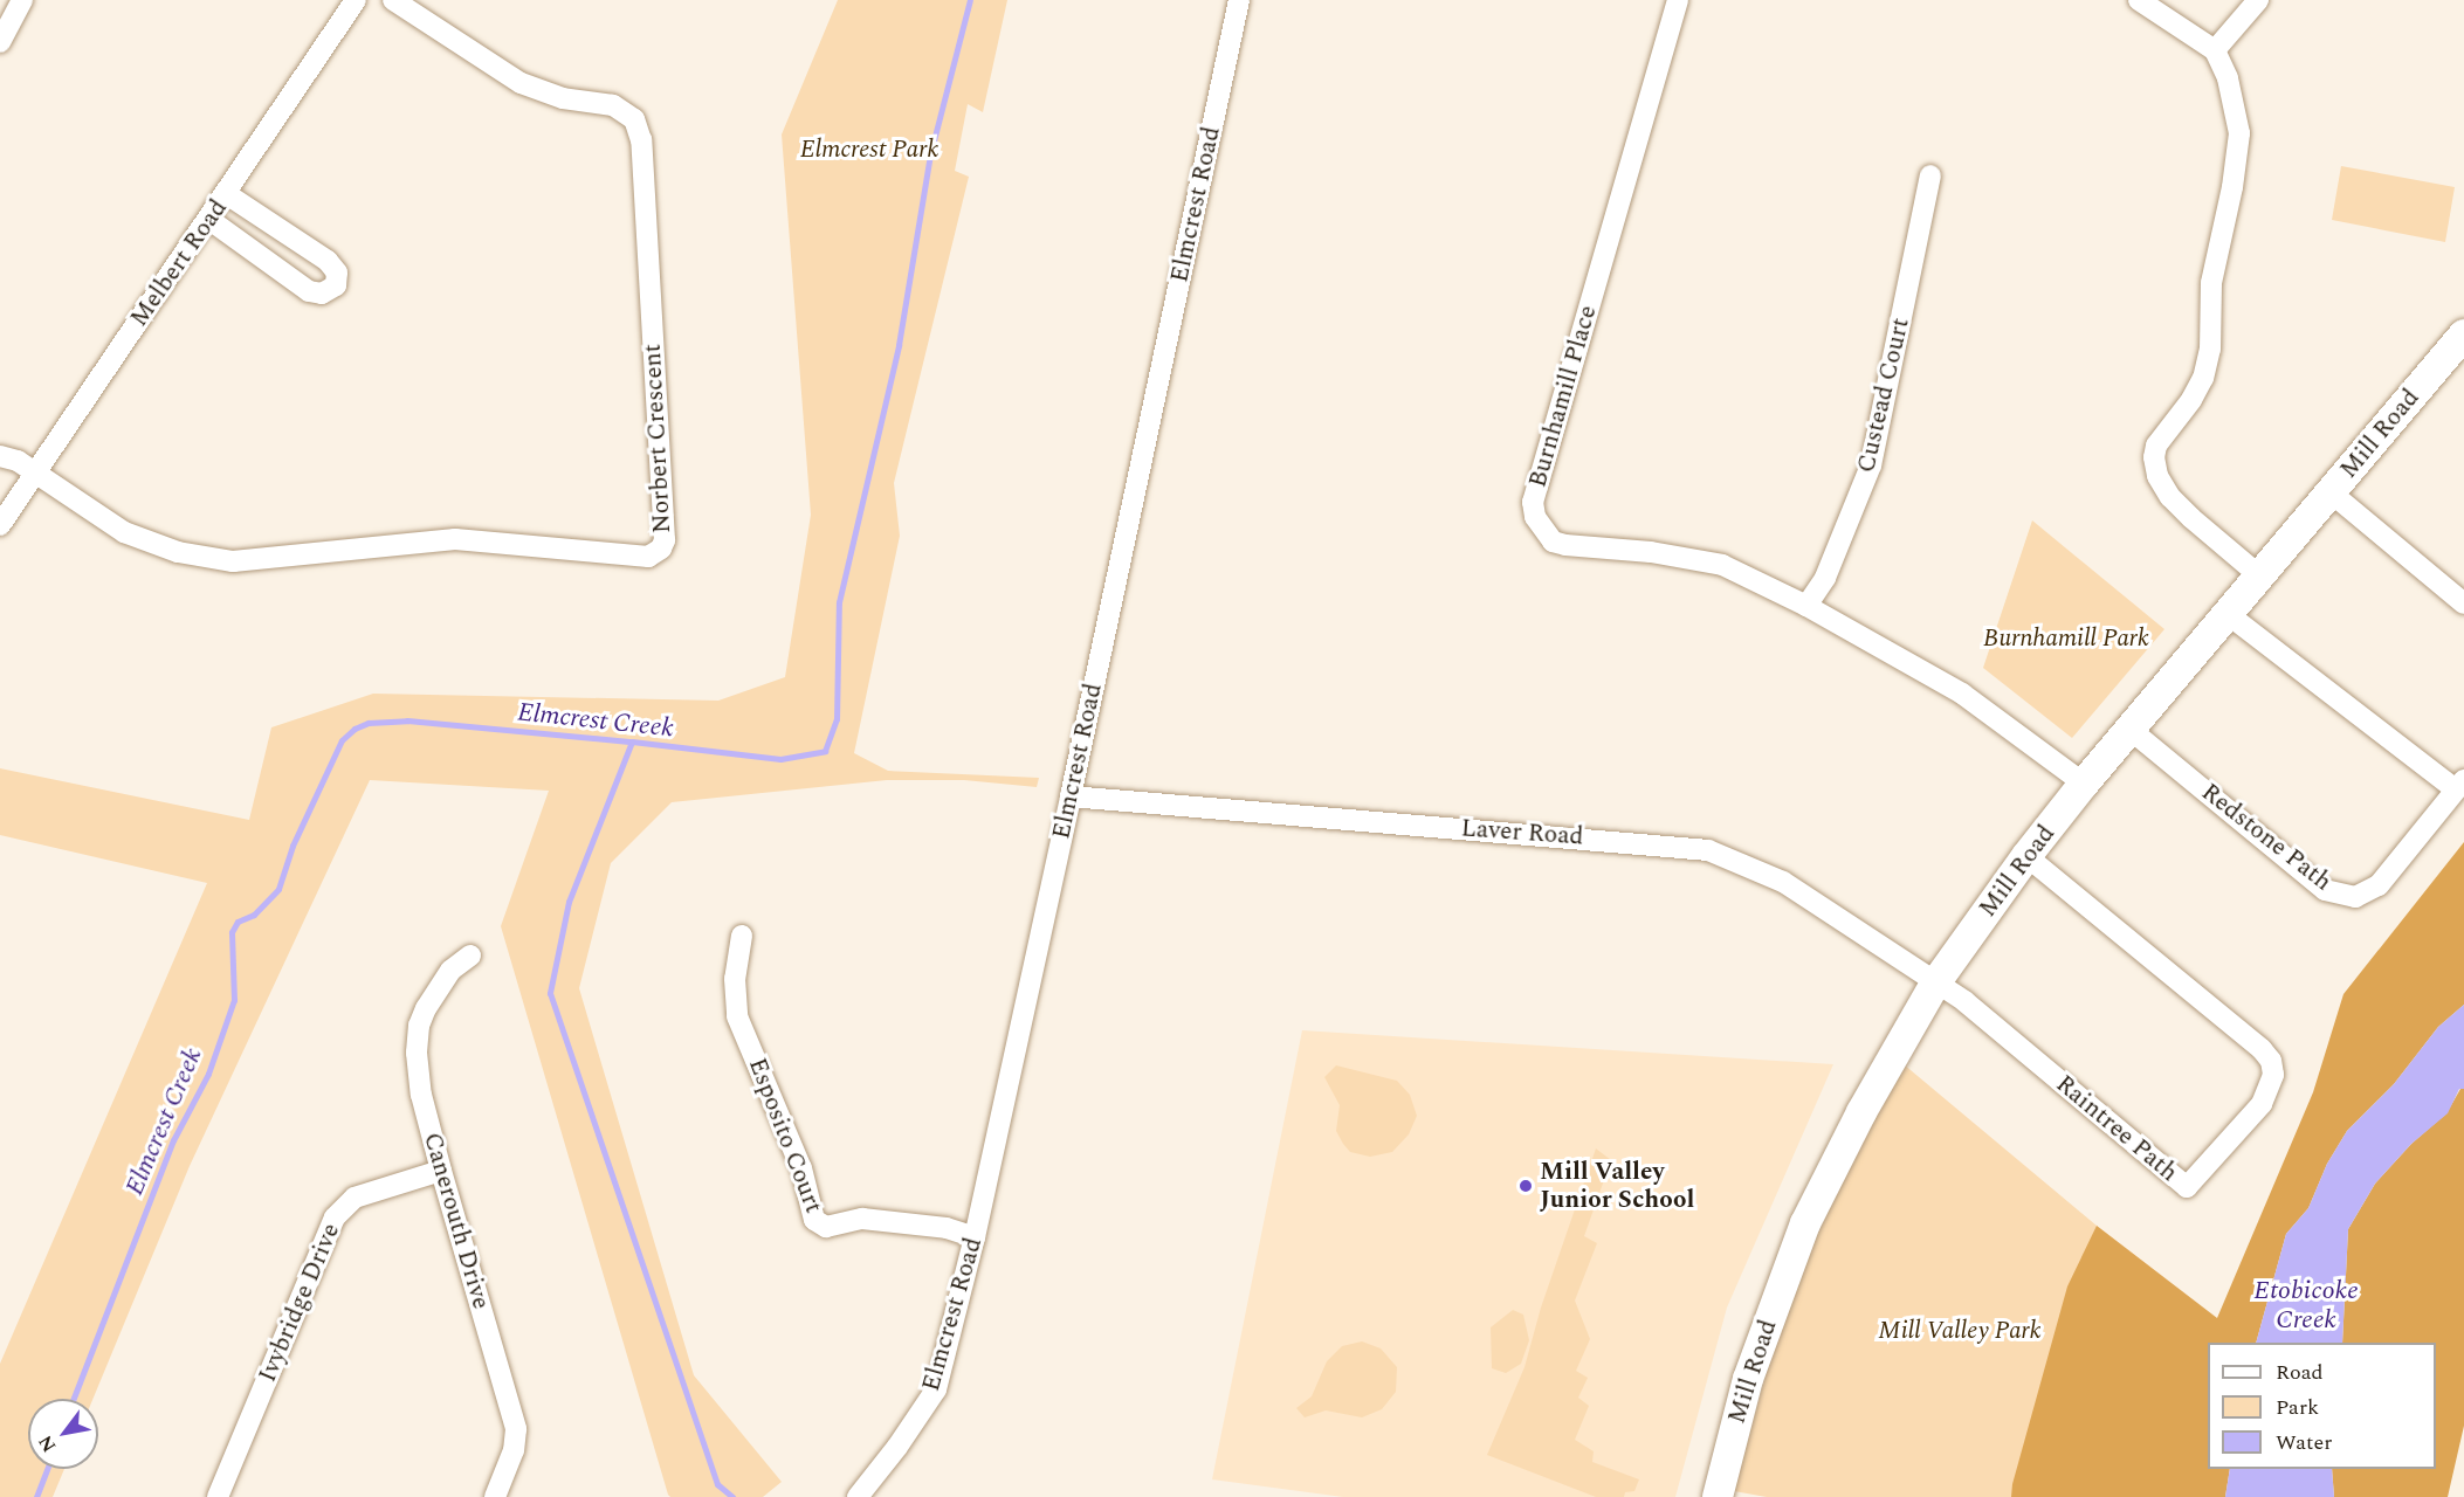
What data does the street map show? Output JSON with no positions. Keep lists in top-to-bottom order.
{
  "streets": {
    "street": [
      "Elmcrest Road",
      "Melbert Road",
      "Custead Court",
      "Burnhamill Place",
      "Mill Road",
      "Norbert Crescent",
      "Laver Road",
      "Redstone Path",
      "Raintree Path",
      "Esposito Court",
      "Canerouth Drive",
      "Ivybridge Drive"
    ]
  },
  "crossings": [
    ["Elmcrest Road", "Laver Road"],
    ["Elmcrest Road", "Esposito Court"],
    ["Melbert Road", "Norbert Crescent"],
    ["Custead Court", "Burnhamill Place"],
    ["Burnhamill Place", "Mill Road"],
    ["Mill Road", "Laver Road"],
    ["Mill Road", "Redstone Path"],
    ["Mill Road", "Raintree Path"],
    ["Laver Road", "Raintree Path"],
    ["Canerouth Drive", "Ivybridge Drive"]
  ],
  "water": ["Elmcrest Creek", "Etobicoke Creek"],
  "parks": ["Elmcrest Park", "Burnhamill Park", "Mill Valley Park"],
  "places": ["Mill Valley Junior School"],
  "legend": ["Road", "Park", "Water"],
  "north": "bottom left"
}
